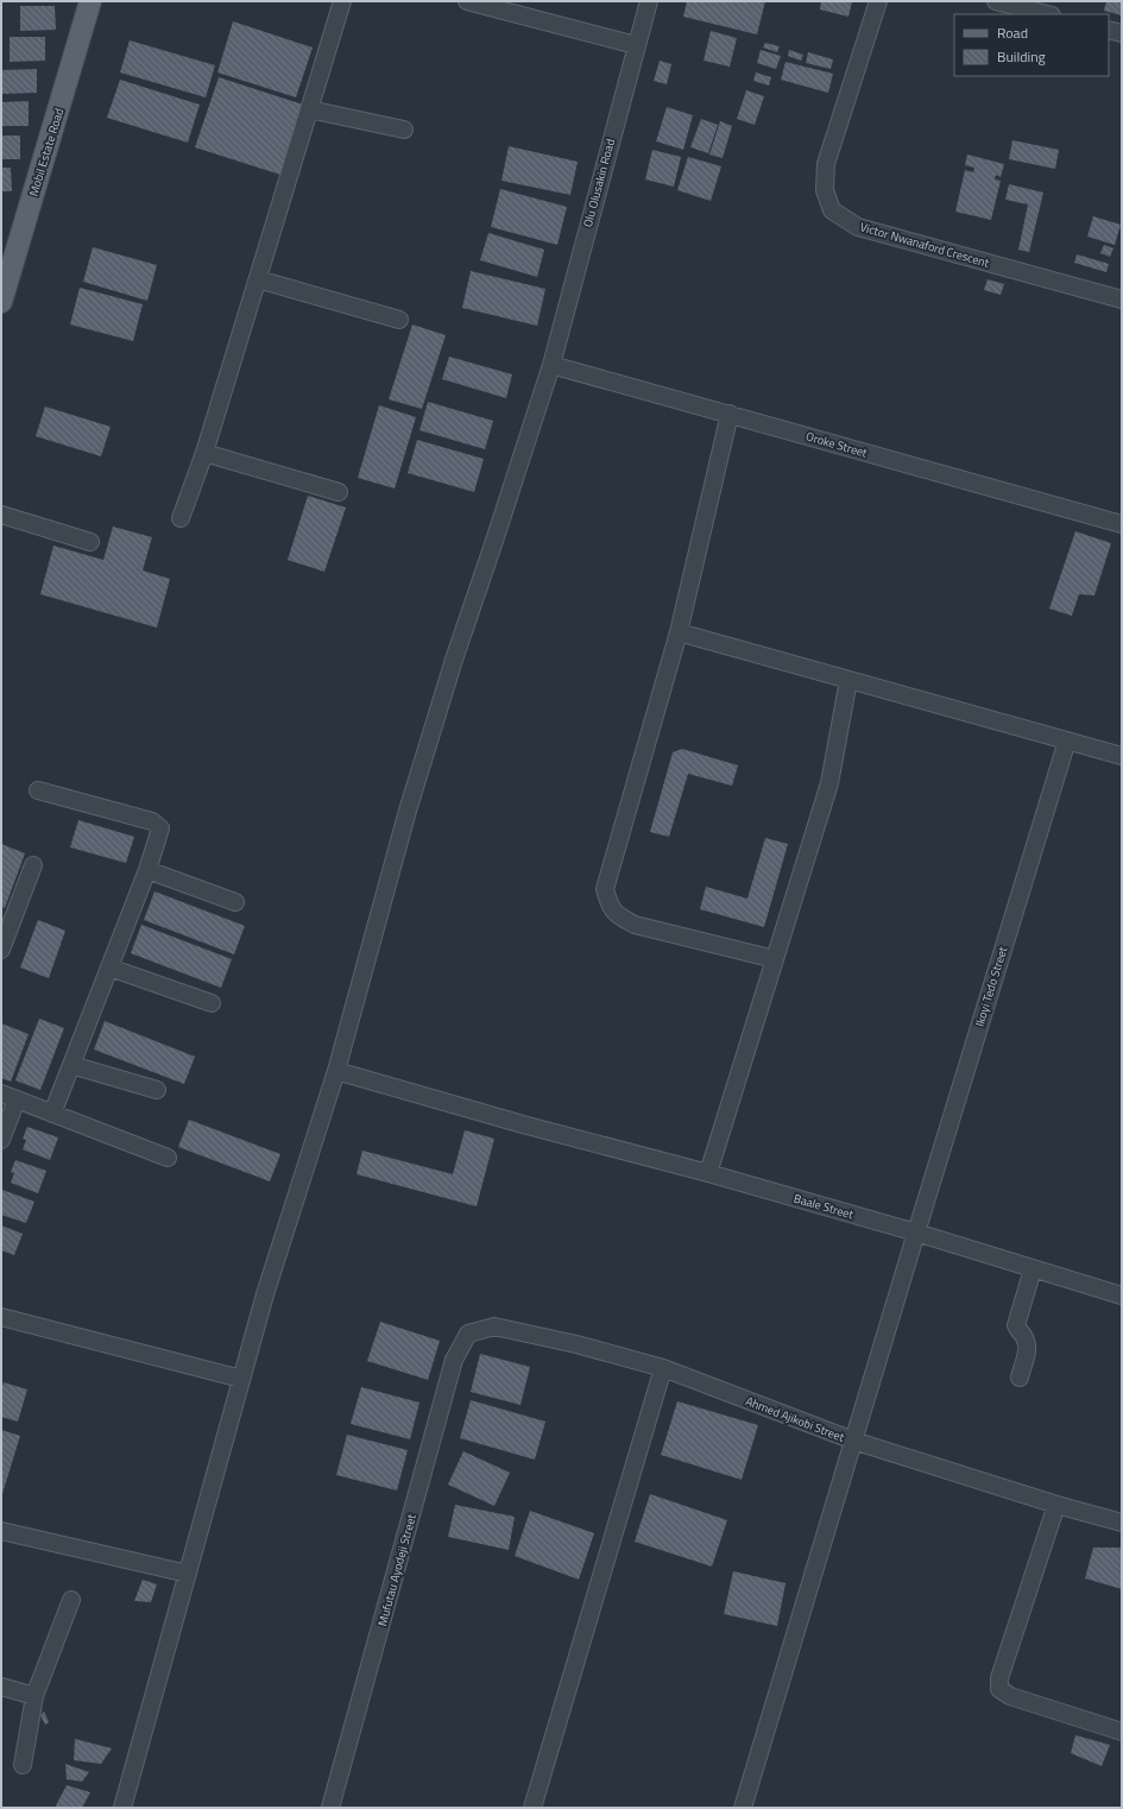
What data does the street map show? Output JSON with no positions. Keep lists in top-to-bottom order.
{
  "streets": {
    "main road": ["Mobil Estate Road"],
    "street": [
      "Olu Olusakin Road",
      "Victor Nwanaford Crescent",
      "Oroke Street",
      "Ikoyi Tedo Street",
      "Baale Street",
      "Ahmed Ajikobi Street",
      "Mufutau Ayodeji Street"
    ]
  },
  "crossings": [
    ["Olu Olusakin Road", "Oroke Street"],
    ["Olu Olusakin Road", "Baale Street"],
    ["Ikoyi Tedo Street", "Baale Street"],
    ["Ikoyi Tedo Street", "Ahmed Ajikobi Street"],
    ["Ahmed Ajikobi Street", "Mufutau Ayodeji Street"]
  ],
  "legend": ["Road", "Building"]
}
